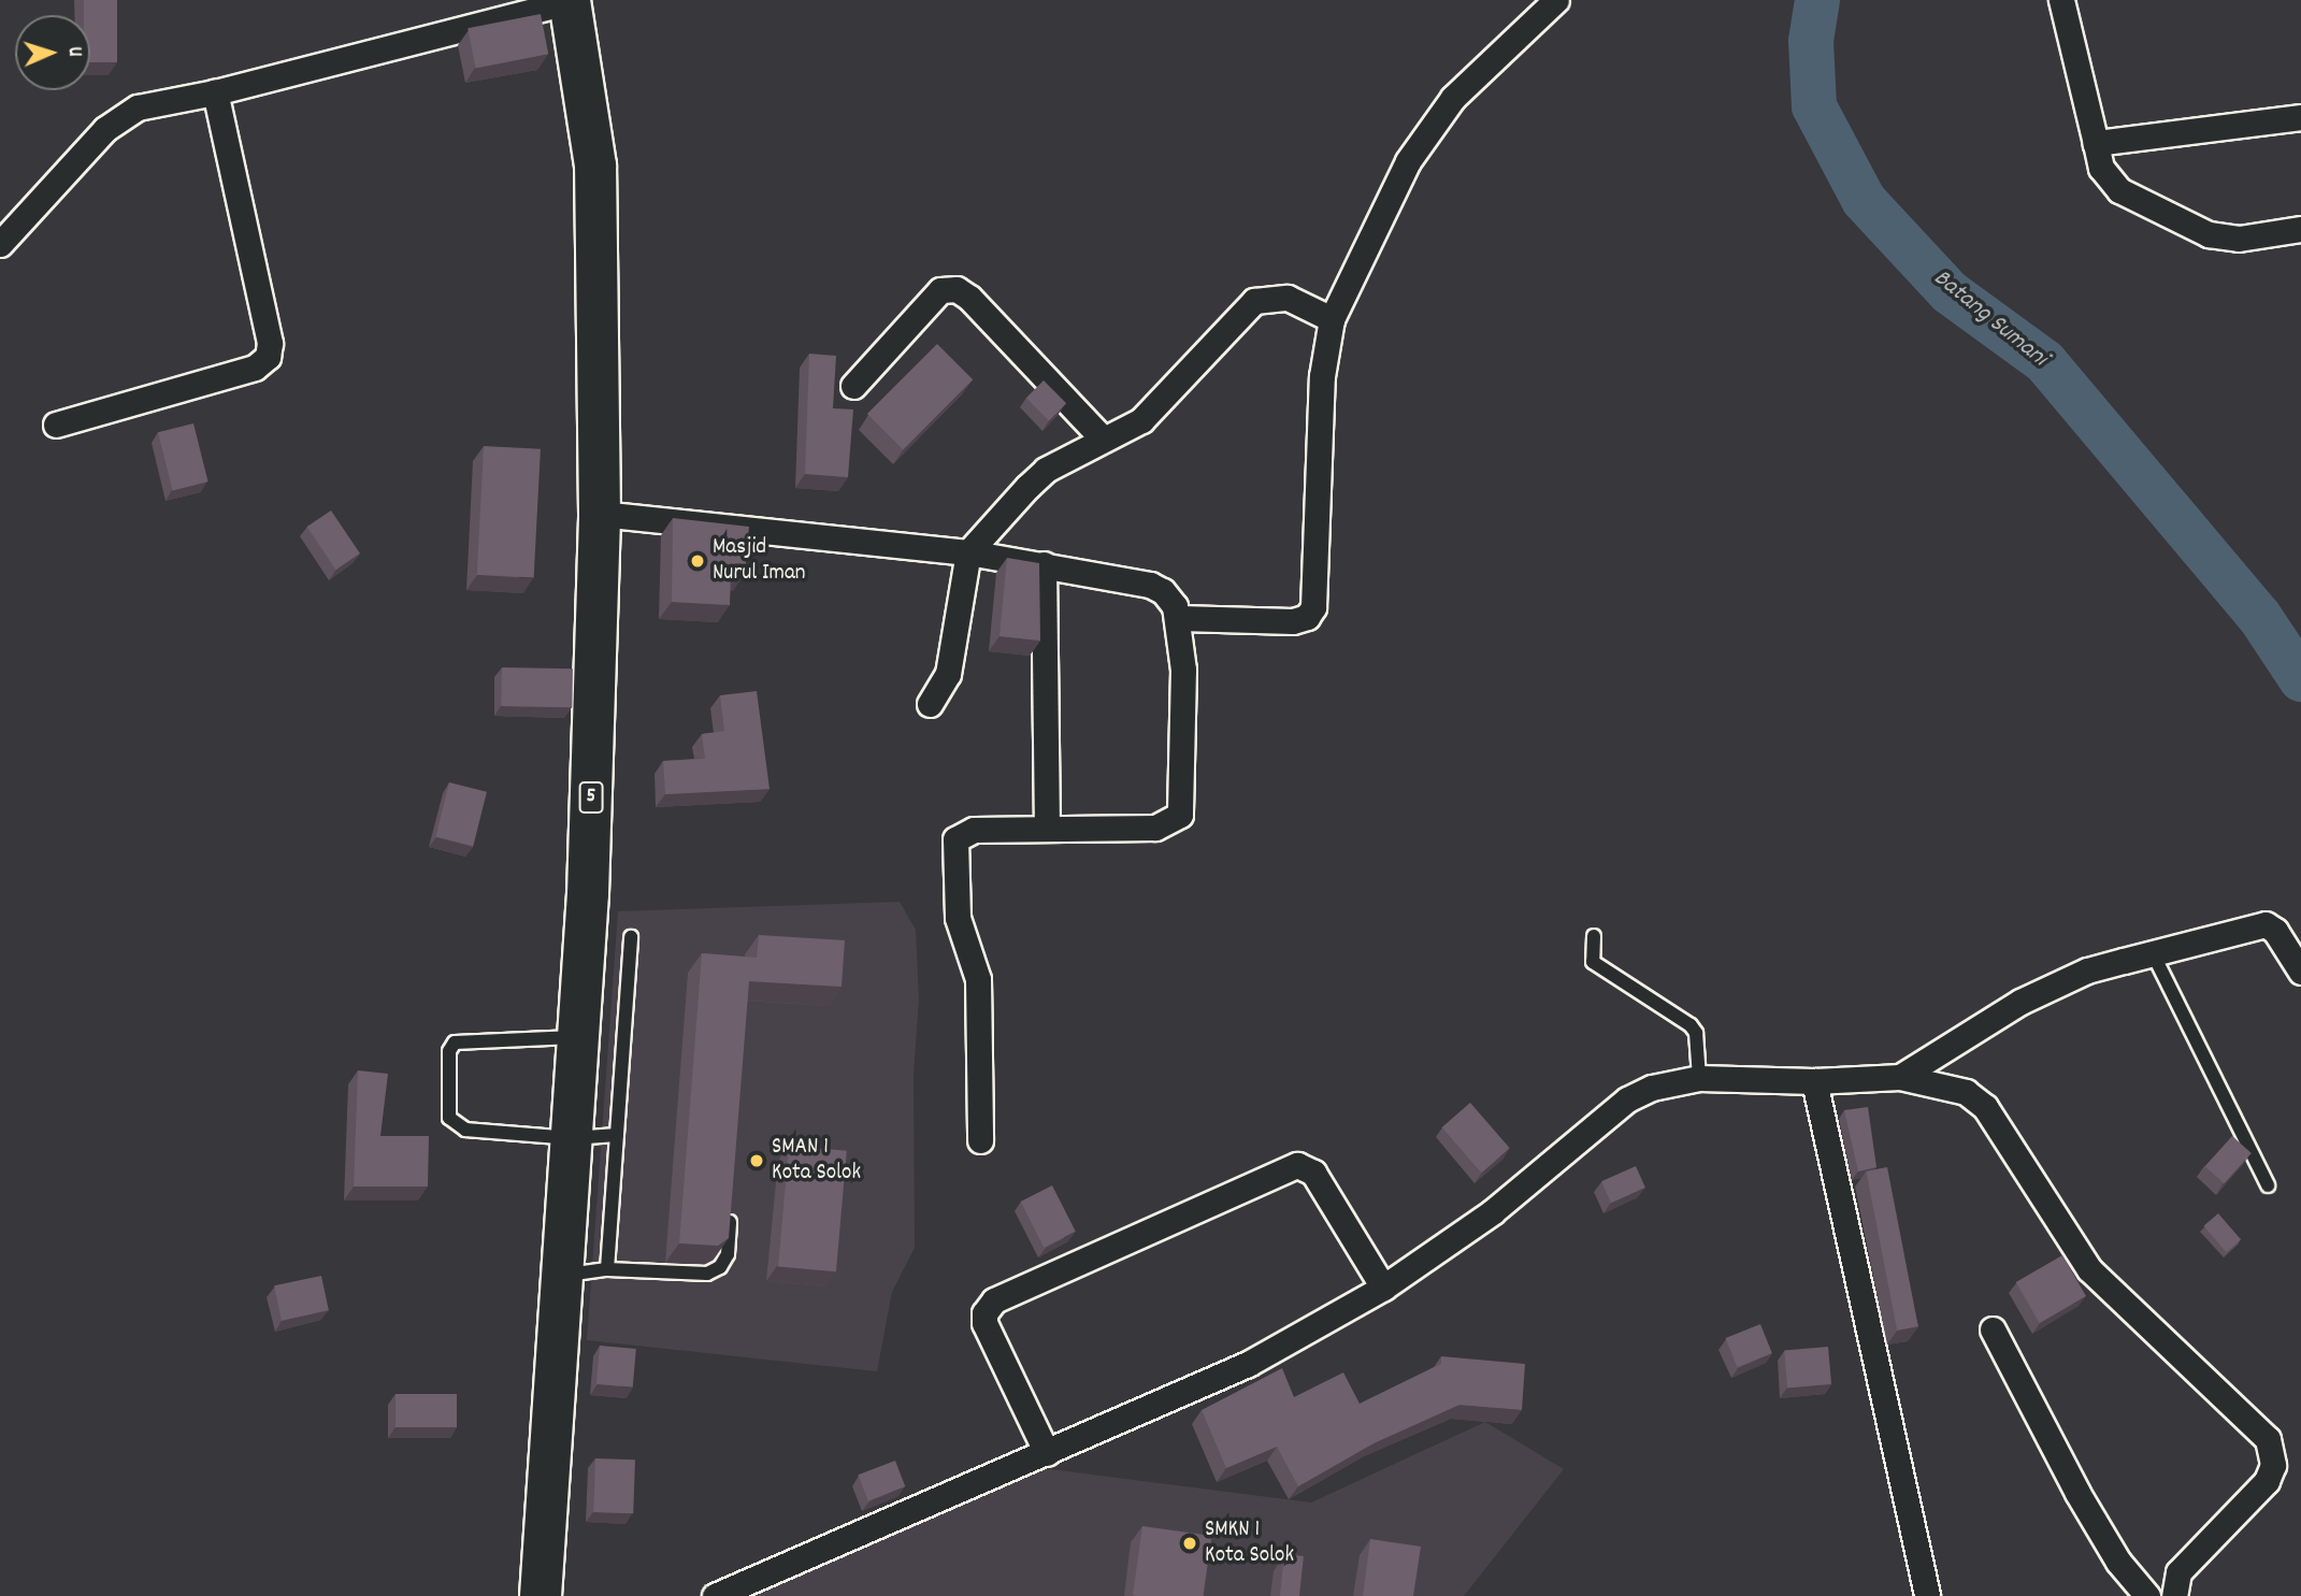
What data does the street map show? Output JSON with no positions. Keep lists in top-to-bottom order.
{
  "streets": {
    "highway": ["5"]
  },
  "water": ["Batang Sumani"],
  "places": ["Masjid Nurul Iman", "SMAN 1 Kota Solok", "SMKN 1 Kota Solok"],
  "north": "right"
}
